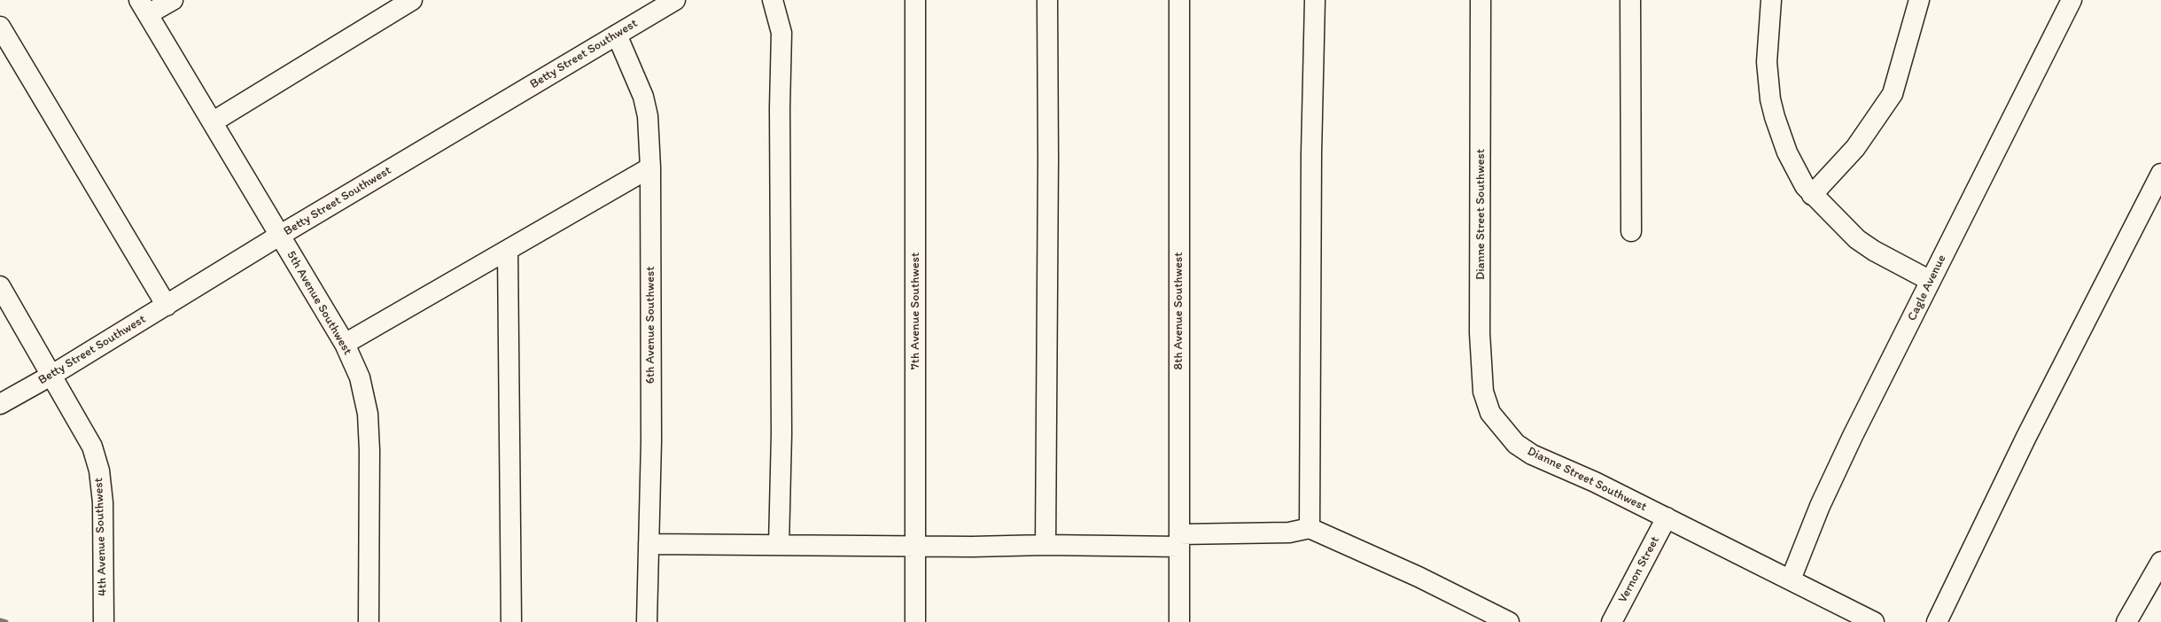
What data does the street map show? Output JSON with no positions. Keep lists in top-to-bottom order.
{
  "streets": {
    "street": [
      "Betty Street Southwest",
      "Dianne Street Southwest",
      "Cagle Avenue",
      "5th Avenue Southwest",
      "7th Avenue Southwest",
      "8th Avenue Southwest",
      "6th Avenue Southwest",
      "4th Avenue Southwest",
      "Vernon Street"
    ]
  },
  "crossings": [
    ["Betty Street Southwest", "5th Avenue Southwest"],
    ["Betty Street Southwest", "6th Avenue Southwest"],
    ["Betty Street Southwest", "4th Avenue Southwest"],
    ["Dianne Street Southwest", "Cagle Avenue"],
    ["Dianne Street Southwest", "Vernon Street"]
  ]
}
